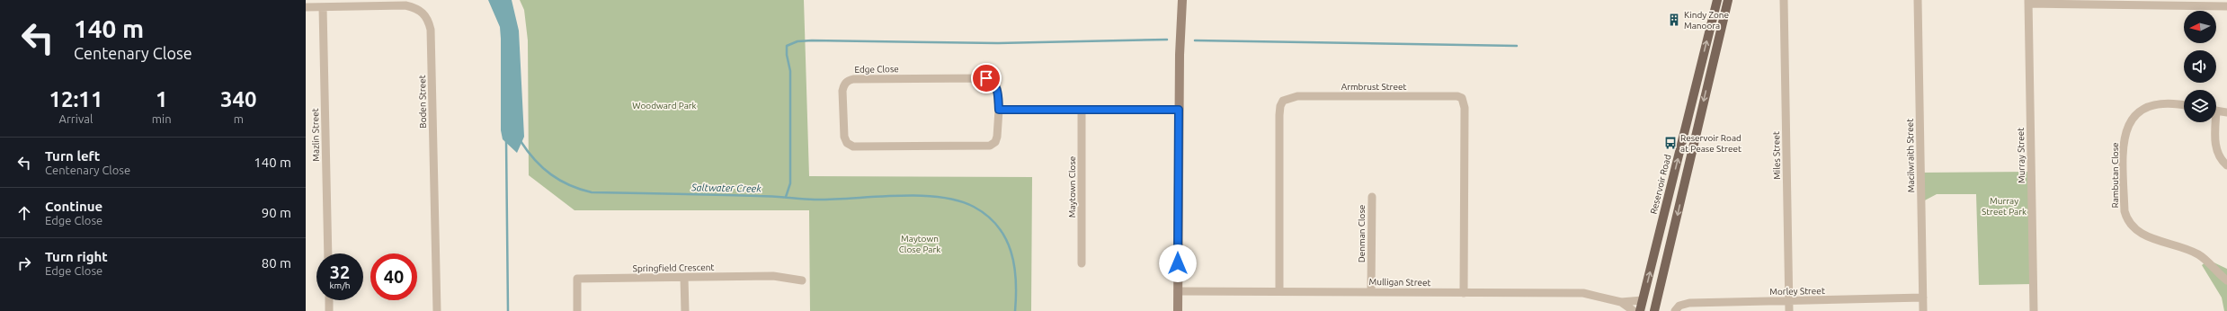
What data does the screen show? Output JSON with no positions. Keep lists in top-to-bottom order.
{
  "streets": {
    "main road": ["Reservoir Road"],
    "street": [
      "Edge Close",
      "Armbrust Street",
      "Boden Street",
      "Mazlin Street",
      "Miles Street",
      "Macilwraith Street",
      "Murray Street",
      "Rambutan Close",
      "Maytown Close",
      "Denman Close",
      "Springfield Crescent",
      "Mulligan Street",
      "Morley Street"
    ]
  },
  "crossings": [
    ["Armbrust Street", "Mulligan Street"],
    ["Boden Street", "Mazlin Street"],
    ["Miles Street", "Morley Street"],
    ["Macilwraith Street", "Morley Street"],
    ["Reservoir Road", "Mulligan Street"],
    ["Denman Close", "Mulligan Street"]
  ],
  "water": ["Saltwater Creek"],
  "parks": ["Woodward Park", "Murray Street Park", "Maytown Close Park"],
  "places": {
    "building": ["Kindy Zone Manoora"],
    "bus stop": ["Reservoir Road at Pease Street"]
  },
  "north": "left",
  "page": {
    "turn": ["140 m", "Centenary Close"],
    "eta": [
      "12:11",
      "Arrival",
      "1",
      "min",
      "340",
      "m"
    ],
    "list": [
      {
        "name": "Turn left",
        "note": "Centenary Close",
        "value": "140 m"
      },
      {
        "name": "Continue",
        "note": "Edge Close",
        "value": "90 m"
      },
      {
        "name": "Turn right",
        "note": "Edge Close",
        "value": "80 m"
      }
    ],
    "speed": "32 km/h",
    "limit": "40"
  }
}
